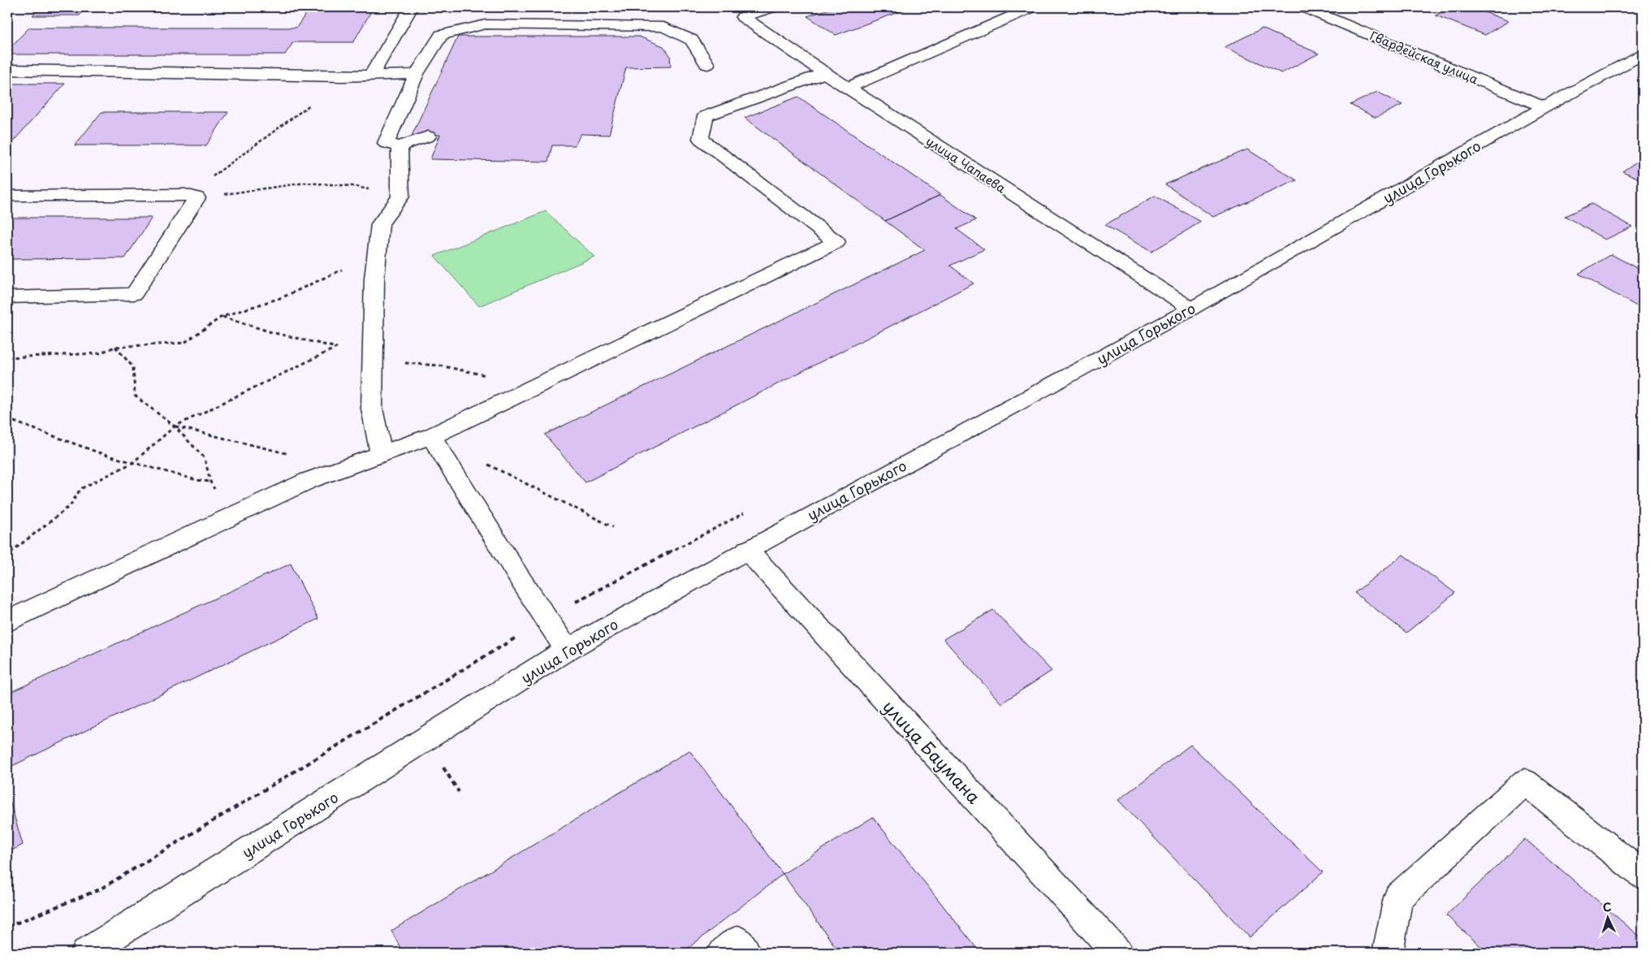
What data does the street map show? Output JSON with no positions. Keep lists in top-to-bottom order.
{
  "streets": {
    "main road": [
      "Гвардейская улица",
      "улица Чапаева",
      "улица Горького",
      "улица Баумана"
    ]
  },
  "crossings": [
    ["Гвардейская улица", "улица Горького"],
    ["улица Чапаева", "улица Горького"],
    ["улица Горького", "улица Баумана"]
  ],
  "north": "top"
}
